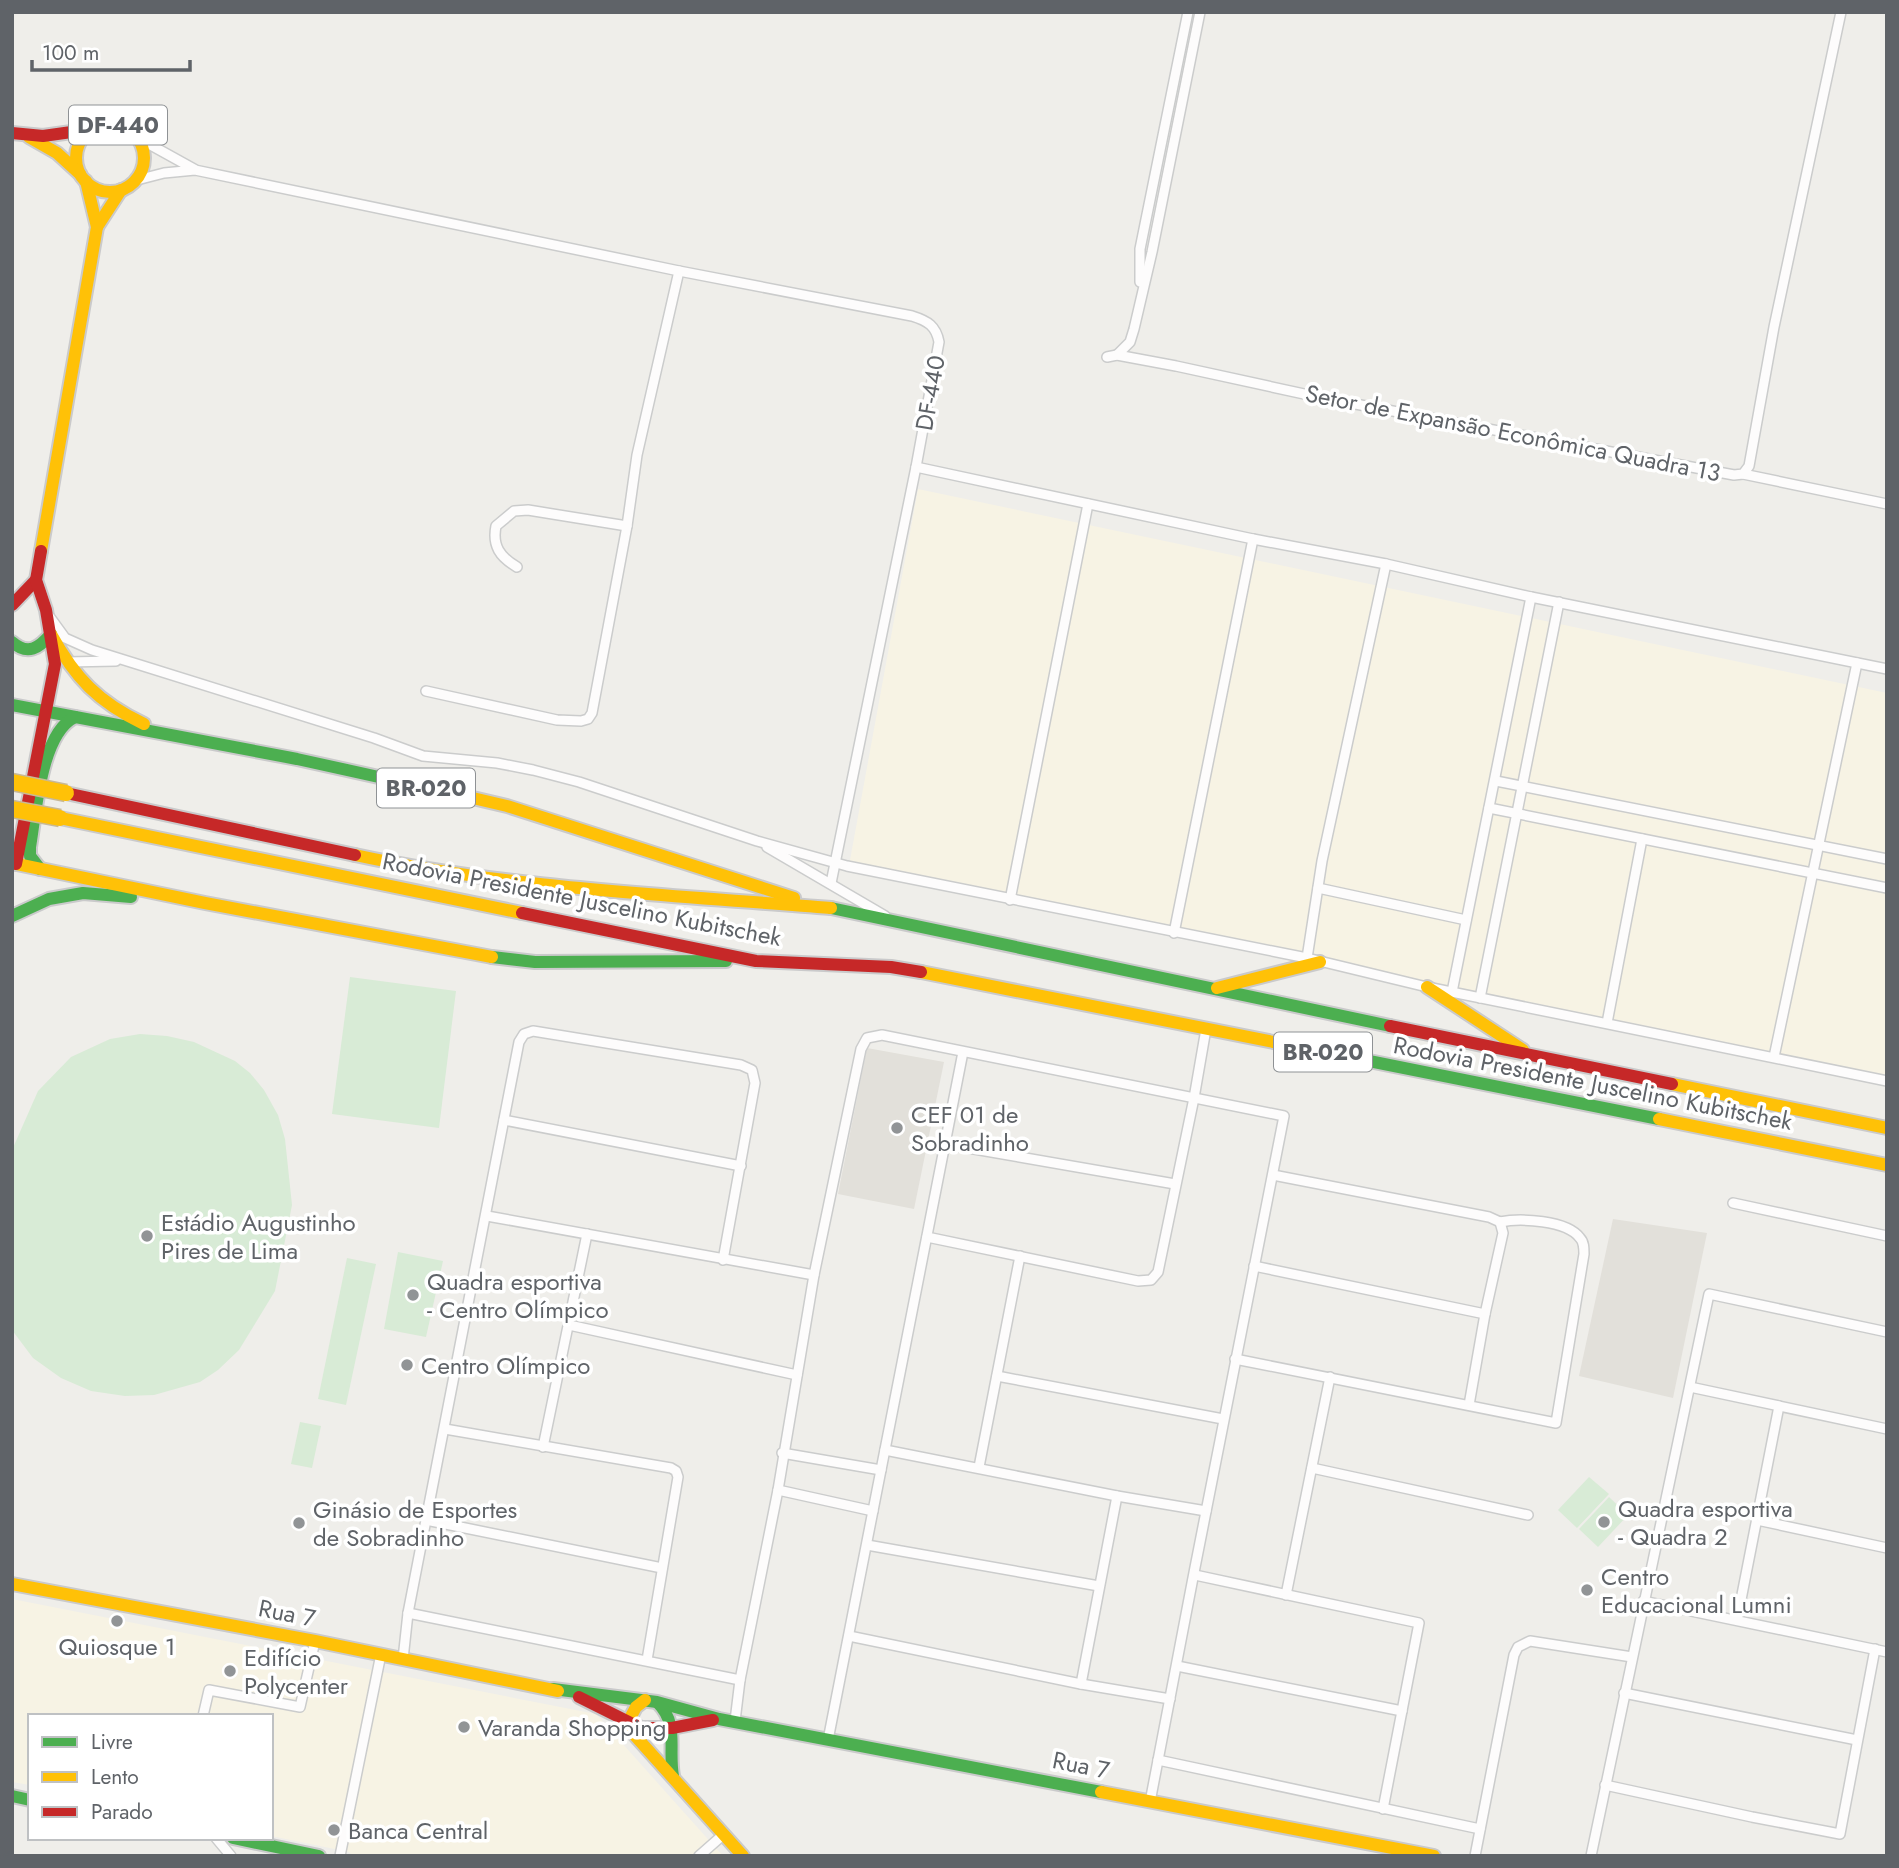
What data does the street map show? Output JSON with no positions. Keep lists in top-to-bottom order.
{
  "streets": {
    "main road": [
      "DF-440",
      "BR-020",
      "Rodovia Presidente Juscelino Kubitschek",
      "Rua 7"
    ],
    "street": ["Setor de Expansão Econômica Quadra 13"]
  },
  "crossings": [
    ["BR-020", "Rodovia Presidente Juscelino Kubitschek"]
  ],
  "places": [
    "CEF 01 de Sobradinho",
    "Estádio Augustinho Pires de Lima",
    "Quadra esportiva - Centro Olímpico",
    "Centro Olímpico",
    "Quadra esportiva - Quadra 2",
    "Ginásio de Esportes de Sobradinho",
    "Centro Educacional Lumni",
    "Quiosque 1",
    "Edifício Polycenter",
    "Varanda Shopping",
    "Banca Central"
  ],
  "legend": ["Livre", "Lento", "Parado"],
  "scale_bar": "100 m"
}
